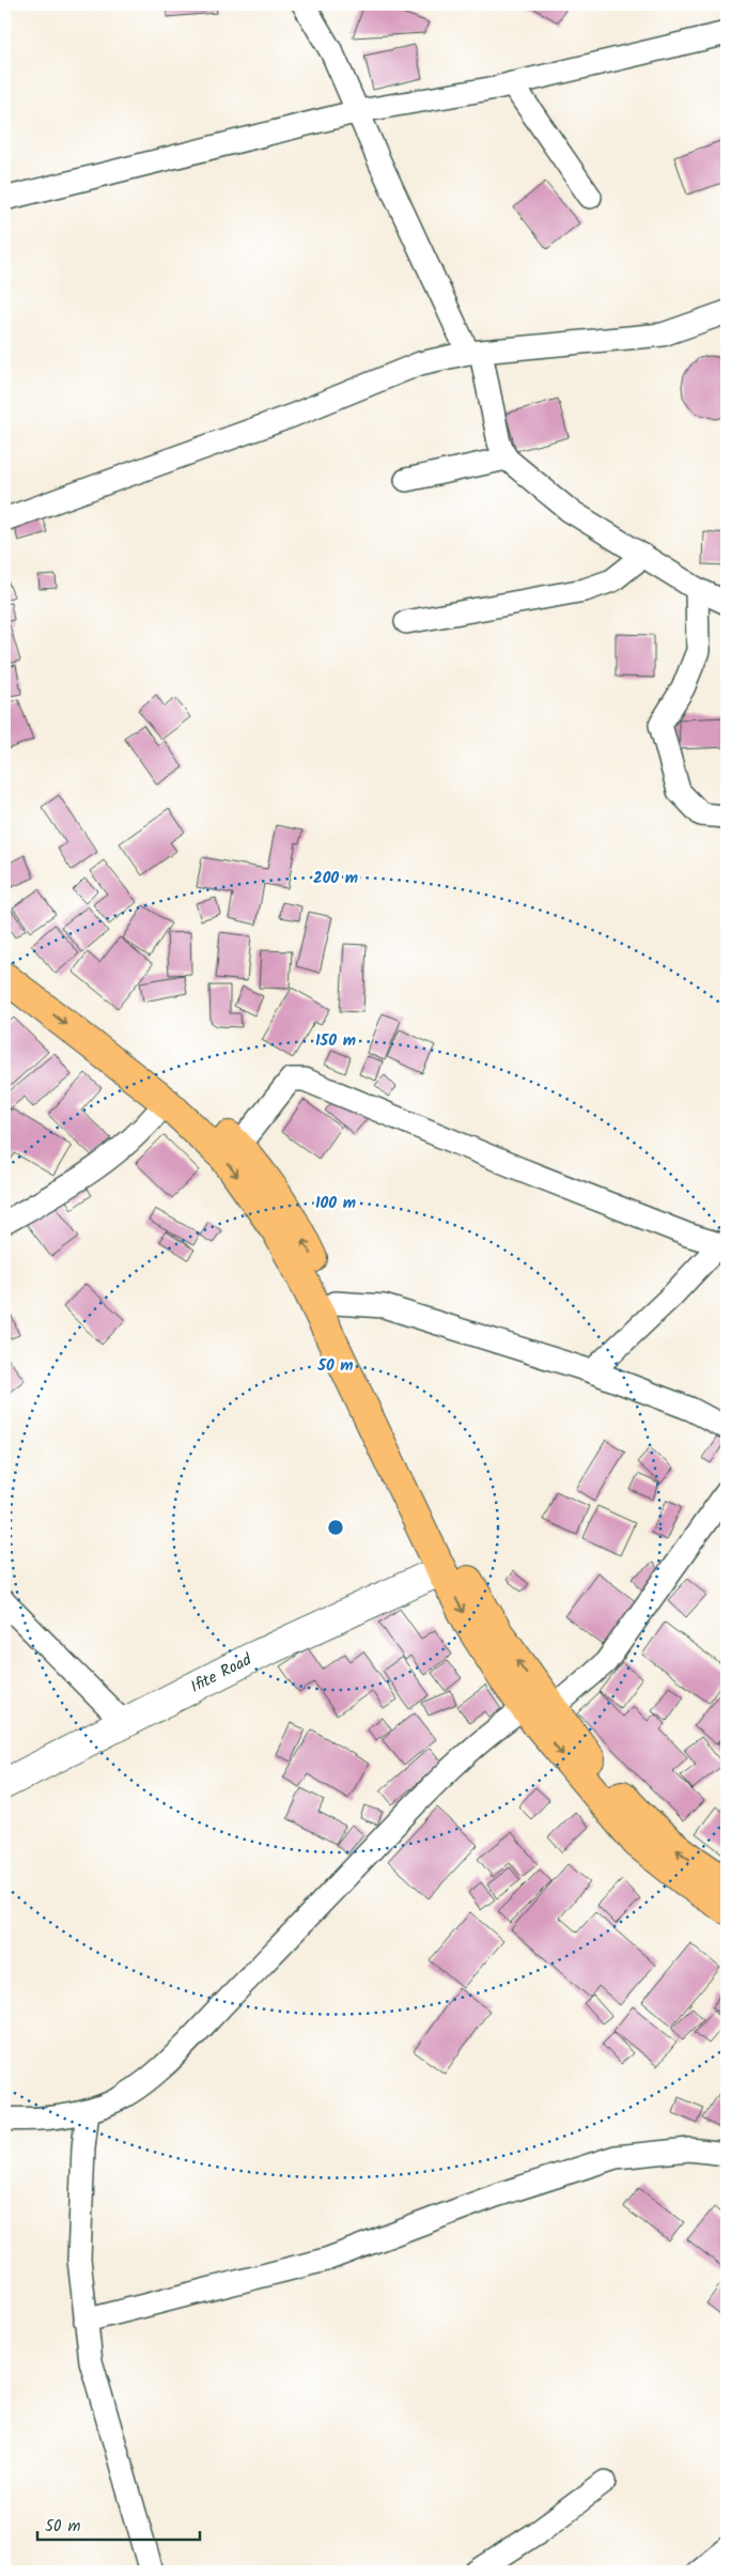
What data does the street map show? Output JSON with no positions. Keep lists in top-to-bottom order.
{
  "streets": {
    "street": ["Ifite Road"]
  },
  "scale_bar": "50 m",
  "rings": [
    "200 m",
    "150 m",
    "100 m",
    "50 m"
  ]
}
